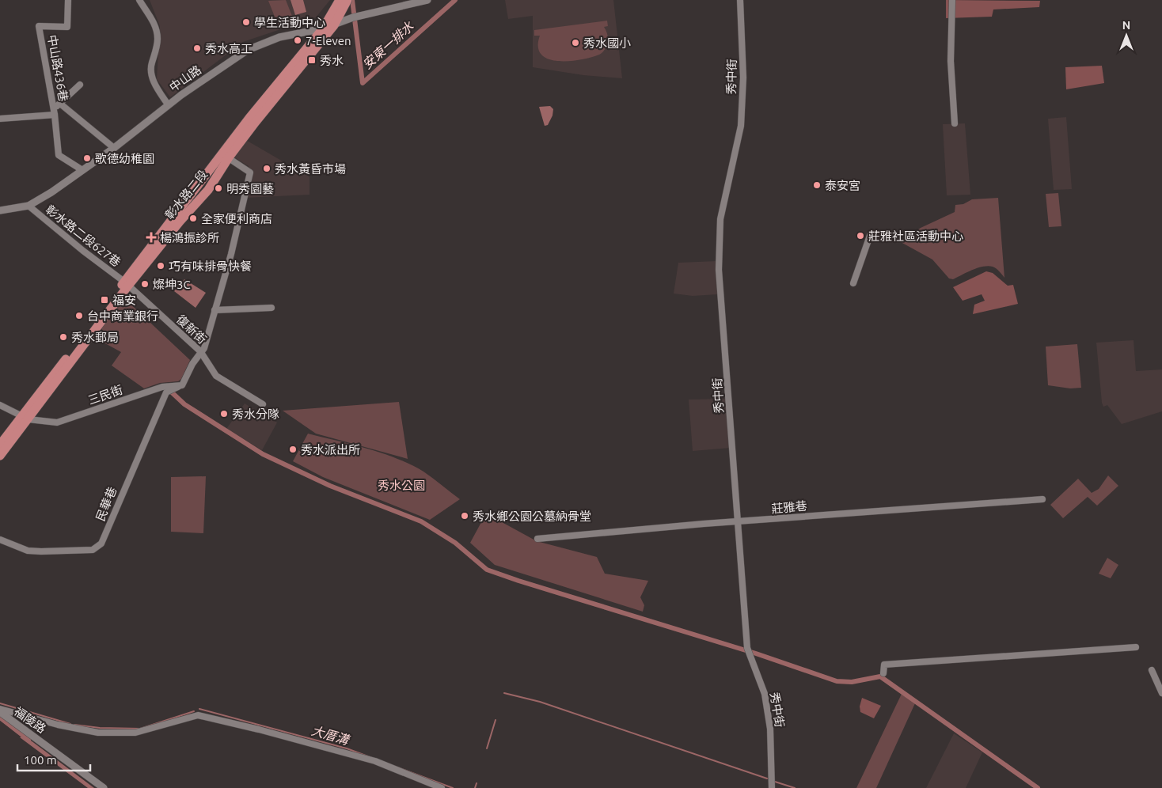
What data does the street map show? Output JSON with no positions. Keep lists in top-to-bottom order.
{
  "streets": {
    "main road": ["彰水路二段"],
    "street": [
      "中山路436巷",
      "秀中街",
      "中山路",
      "彰水路二段627巷",
      "復新街",
      "三民街",
      "民華巷",
      "莊雅巷",
      "福陵路"
    ]
  },
  "crossings": [
    ["中山路436巷", "中山路"],
    ["秀中街", "莊雅巷"],
    ["中山路", "彰水路二段"],
    ["中山路", "彰水路二段627巷"],
    ["彰水路二段", "彰水路二段627巷"],
    ["彰水路二段", "復新街"],
    ["彰水路二段", "三民街"],
    ["彰水路二段627巷", "復新街"],
    ["三民街", "民華巷"]
  ],
  "water": ["安東一排水", "大厝溝"],
  "parks": ["秀水公園"],
  "places": {
    "other": [
      "學生活動中心",
      "7-Eleven",
      "秀水國小",
      "秀水高工",
      "歌德幼稚園",
      "秀水黃昏市場",
      "泰安宮",
      "明秀園藝",
      "全家便利商店",
      "莊雅社區活動中心",
      "巧有味排骨快餐",
      "燦坤3C",
      "台中商業銀行",
      "秀水郵局",
      "秀水分隊",
      "秀水派出所",
      "秀水鄉公園公墓納骨堂"
    ],
    "transit": ["秀水", "福安"],
    "health": ["楊鴻振診所"]
  },
  "scale_bar": "100 m",
  "north": "top"
}
